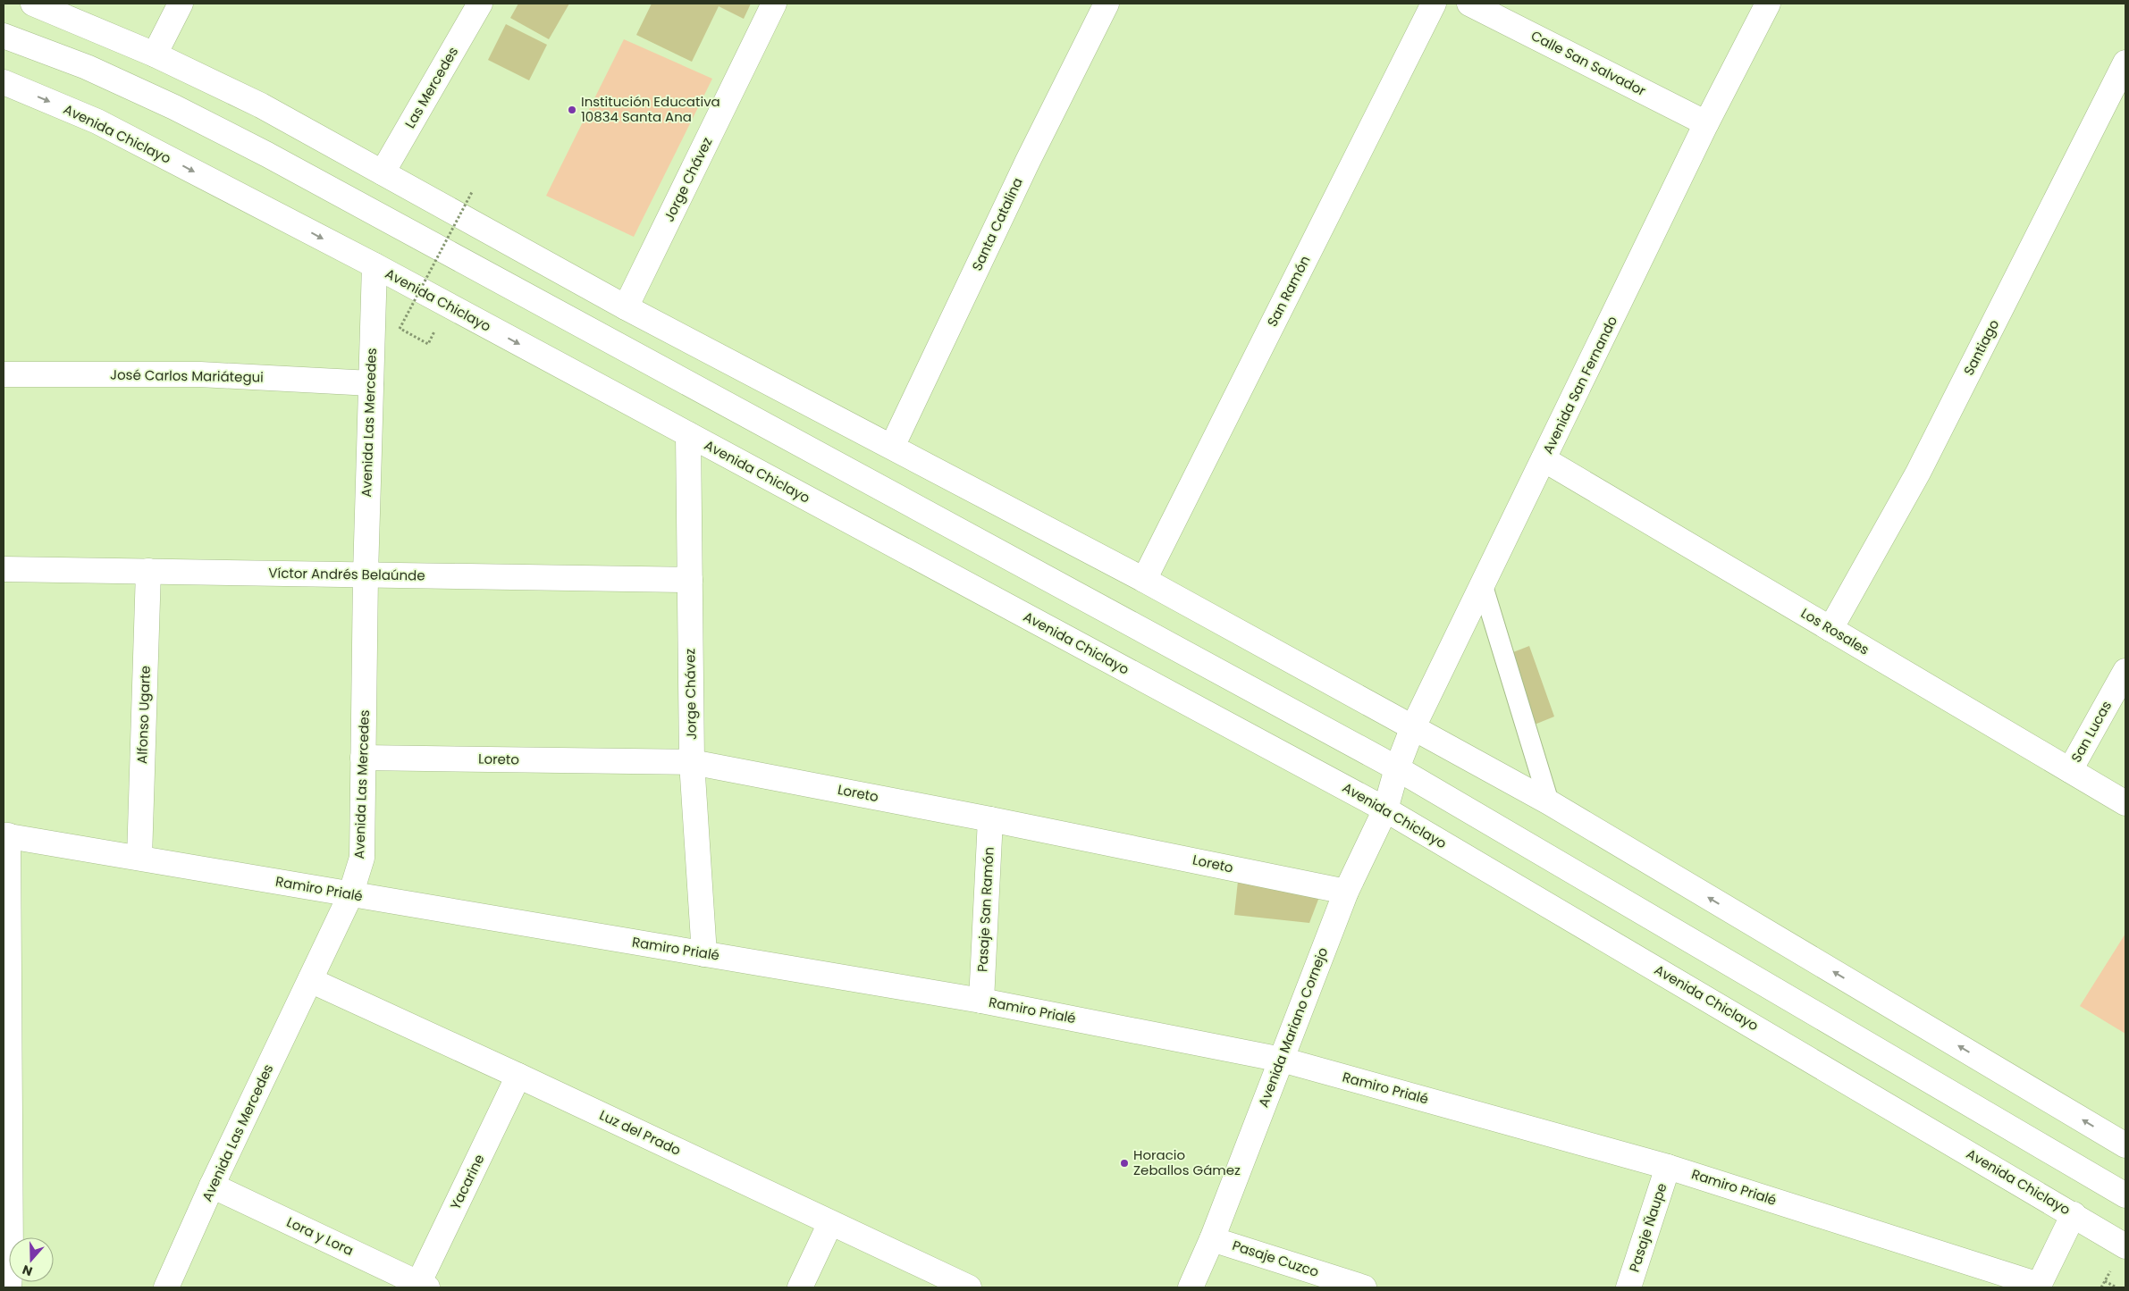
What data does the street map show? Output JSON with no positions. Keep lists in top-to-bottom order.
{
  "streets": {
    "street": [
      "Calle San Salvador",
      "Las Mercedes",
      "Avenida Chiclayo",
      "Jorge Chávez",
      "Santa Catalina",
      "San Ramón",
      "Santiago",
      "José Carlos Mariátegui",
      "Avenida San Fernando",
      "Avenida Las Mercedes",
      "Víctor Andrés Belaúnde",
      "Los Rosales",
      "Alfonso Ugarte",
      "San Lucas",
      "Loreto",
      "Ramiro Prialé",
      "Pasaje San Ramón",
      "Avenida Mariano Cornejo",
      "Luz del Prado",
      "Yacarine",
      "Pasaje Ñaupe",
      "Lora y Lora",
      "Pasaje Cuzco"
    ]
  },
  "crossings": [
    ["Calle San Salvador", "Avenida San Fernando"],
    ["Avenida Chiclayo", "Jorge Chávez"],
    ["Avenida Chiclayo", "Avenida Las Mercedes"],
    ["Avenida Chiclayo", "Avenida Mariano Cornejo"],
    ["Jorge Chávez", "Víctor Andrés Belaúnde"],
    ["Jorge Chávez", "Loreto"],
    ["Jorge Chávez", "Ramiro Prialé"],
    ["Santiago", "Los Rosales"],
    ["José Carlos Mariátegui", "Avenida Las Mercedes"],
    ["Avenida San Fernando", "Los Rosales"],
    ["Avenida San Fernando", "Avenida Mariano Cornejo"],
    ["Avenida Las Mercedes", "Víctor Andrés Belaúnde"],
    ["Avenida Las Mercedes", "Loreto"],
    ["Avenida Las Mercedes", "Ramiro Prialé"],
    ["Avenida Las Mercedes", "Luz del Prado"],
    ["Avenida Las Mercedes", "Lora y Lora"],
    ["Víctor Andrés Belaúnde", "Alfonso Ugarte"],
    ["Los Rosales", "San Lucas"],
    ["Alfonso Ugarte", "Ramiro Prialé"],
    ["Loreto", "Pasaje San Ramón"],
    ["Loreto", "Avenida Mariano Cornejo"],
    ["Ramiro Prialé", "Pasaje San Ramón"],
    ["Ramiro Prialé", "Avenida Mariano Cornejo"],
    ["Ramiro Prialé", "Pasaje Ñaupe"],
    ["Avenida Mariano Cornejo", "Pasaje Cuzco"],
    ["Luz del Prado", "Yacarine"],
    ["Yacarine", "Lora y Lora"]
  ],
  "places": ["Institución Educativa 10834 Santa Ana", "Horacio Zeballos Gámez"],
  "north": "bottom"
}
